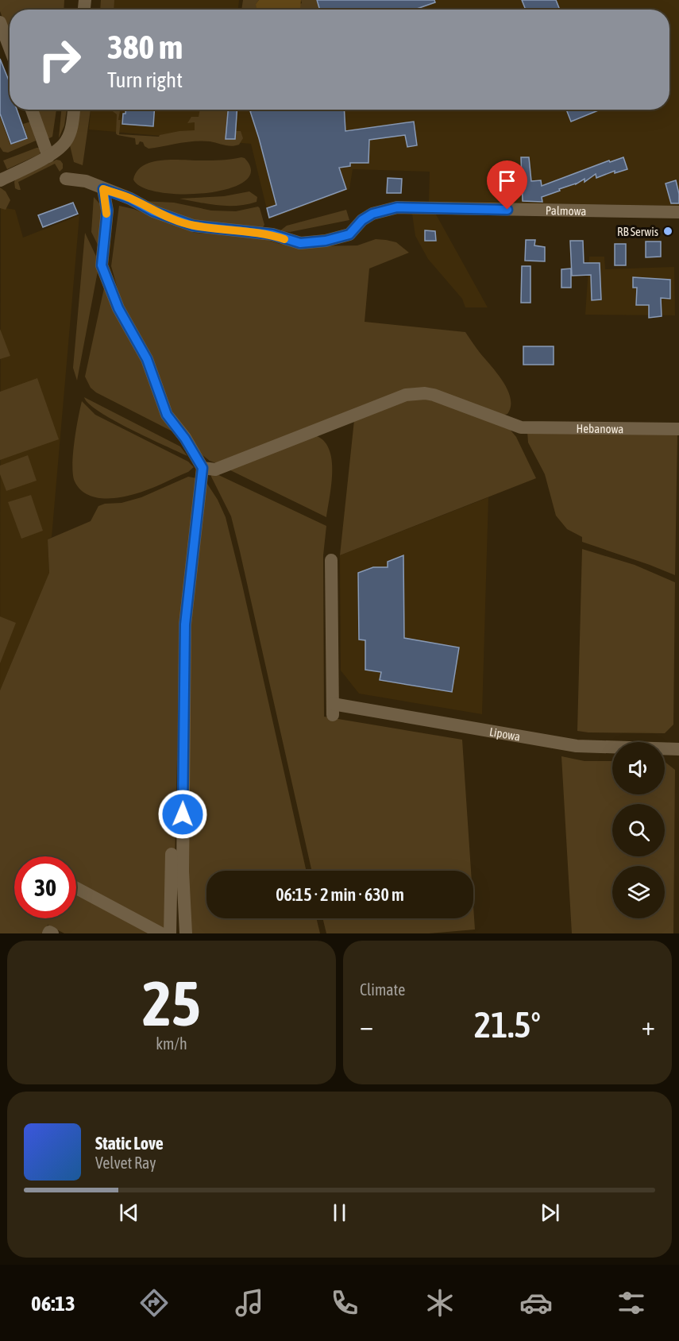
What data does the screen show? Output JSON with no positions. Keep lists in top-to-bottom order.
{
  "streets": {
    "street": ["Palmowa", "Hebanowa", "Lipowa"]
  },
  "places": ["RB Serwis"],
  "page": {
    "turn": ["380 m", "Turn right"],
    "limit": "30",
    "trip": "06:15 · 2 min · 630 m",
    "tile": [
      ["25", "km/h"],
      "Climate"
    ],
    "heat": ["−", "21.5°", "+"],
    "song": ["Static Love", "Velvet Ray"],
    "tabs": "06:13"
  }
}
